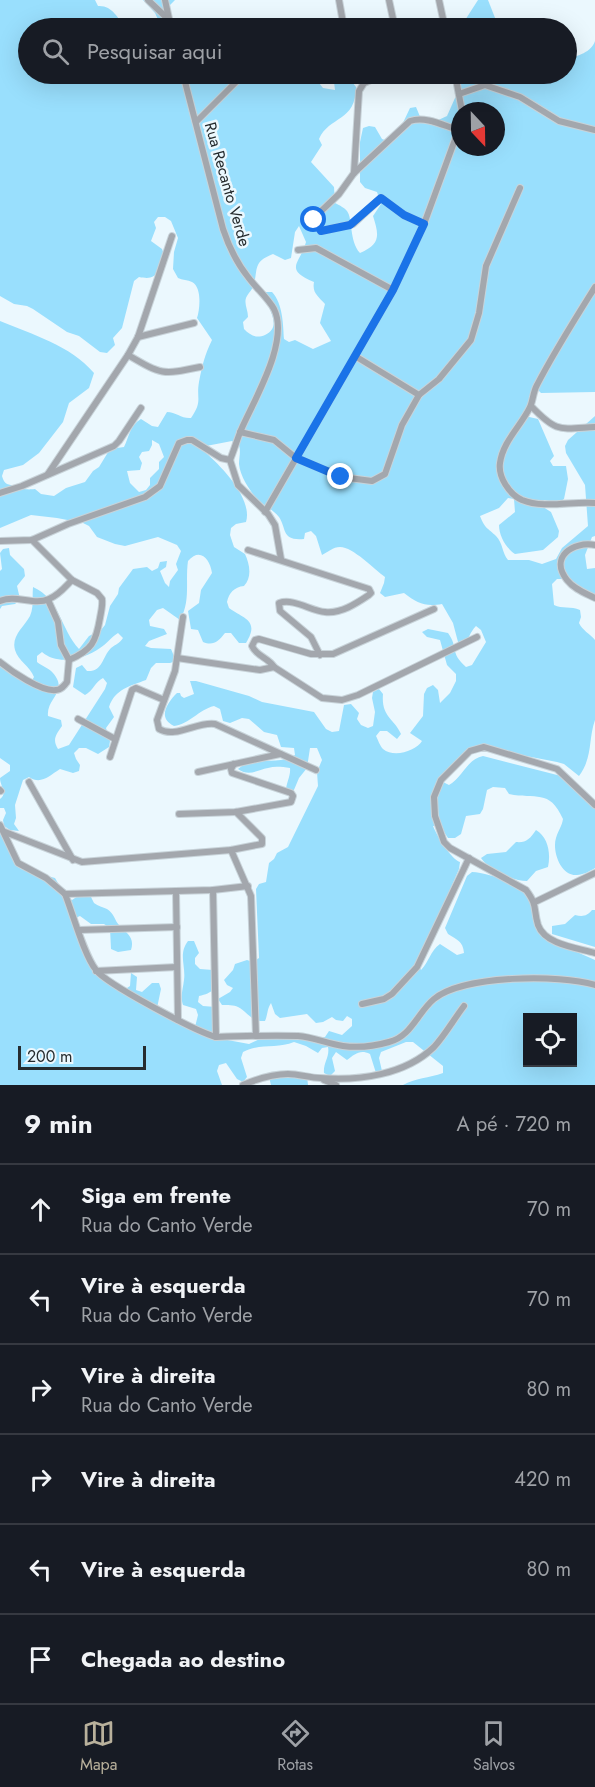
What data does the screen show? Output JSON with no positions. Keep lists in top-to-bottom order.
{
  "streets": {
    "street": ["Rua Recanto Verde"]
  },
  "scale_bar": "200 m",
  "north": "bottom",
  "page": {
    "search": "Pesquisar aqui",
    "scale": "200 m",
    "heading": ["9 min", "A pé · 720 m"],
    "list": [
      ["Siga em frente", "Rua do Canto Verde", "70 m"],
      ["Vire à esquerda", "Rua do Canto Verde", "70 m"],
      ["Vire à direita", "Rua do Canto Verde", "80 m"],
      ["Vire à direita", "420 m"],
      ["Vire à esquerda", "80 m"],
      "Chegada ao destino"
    ],
    "nav": ["Mapa", "Rotas", "Salvos"]
  }
}
